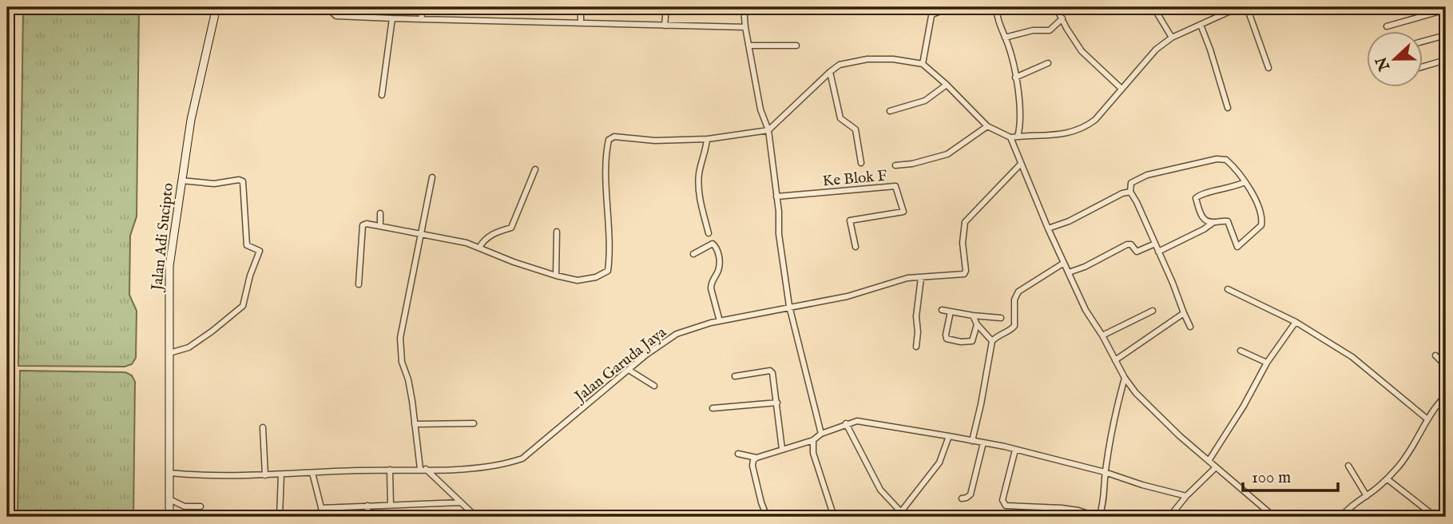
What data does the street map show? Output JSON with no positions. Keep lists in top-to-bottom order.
{
  "streets": {
    "street": ["Ke Blok F", "Jalan Adi Sucipto", "Jalan Garuda Jaya"]
  },
  "crossings": [
    ["Jalan Adi Sucipto", "Jalan Garuda Jaya"]
  ],
  "scale_bar": "100 m",
  "north": "left"
}
